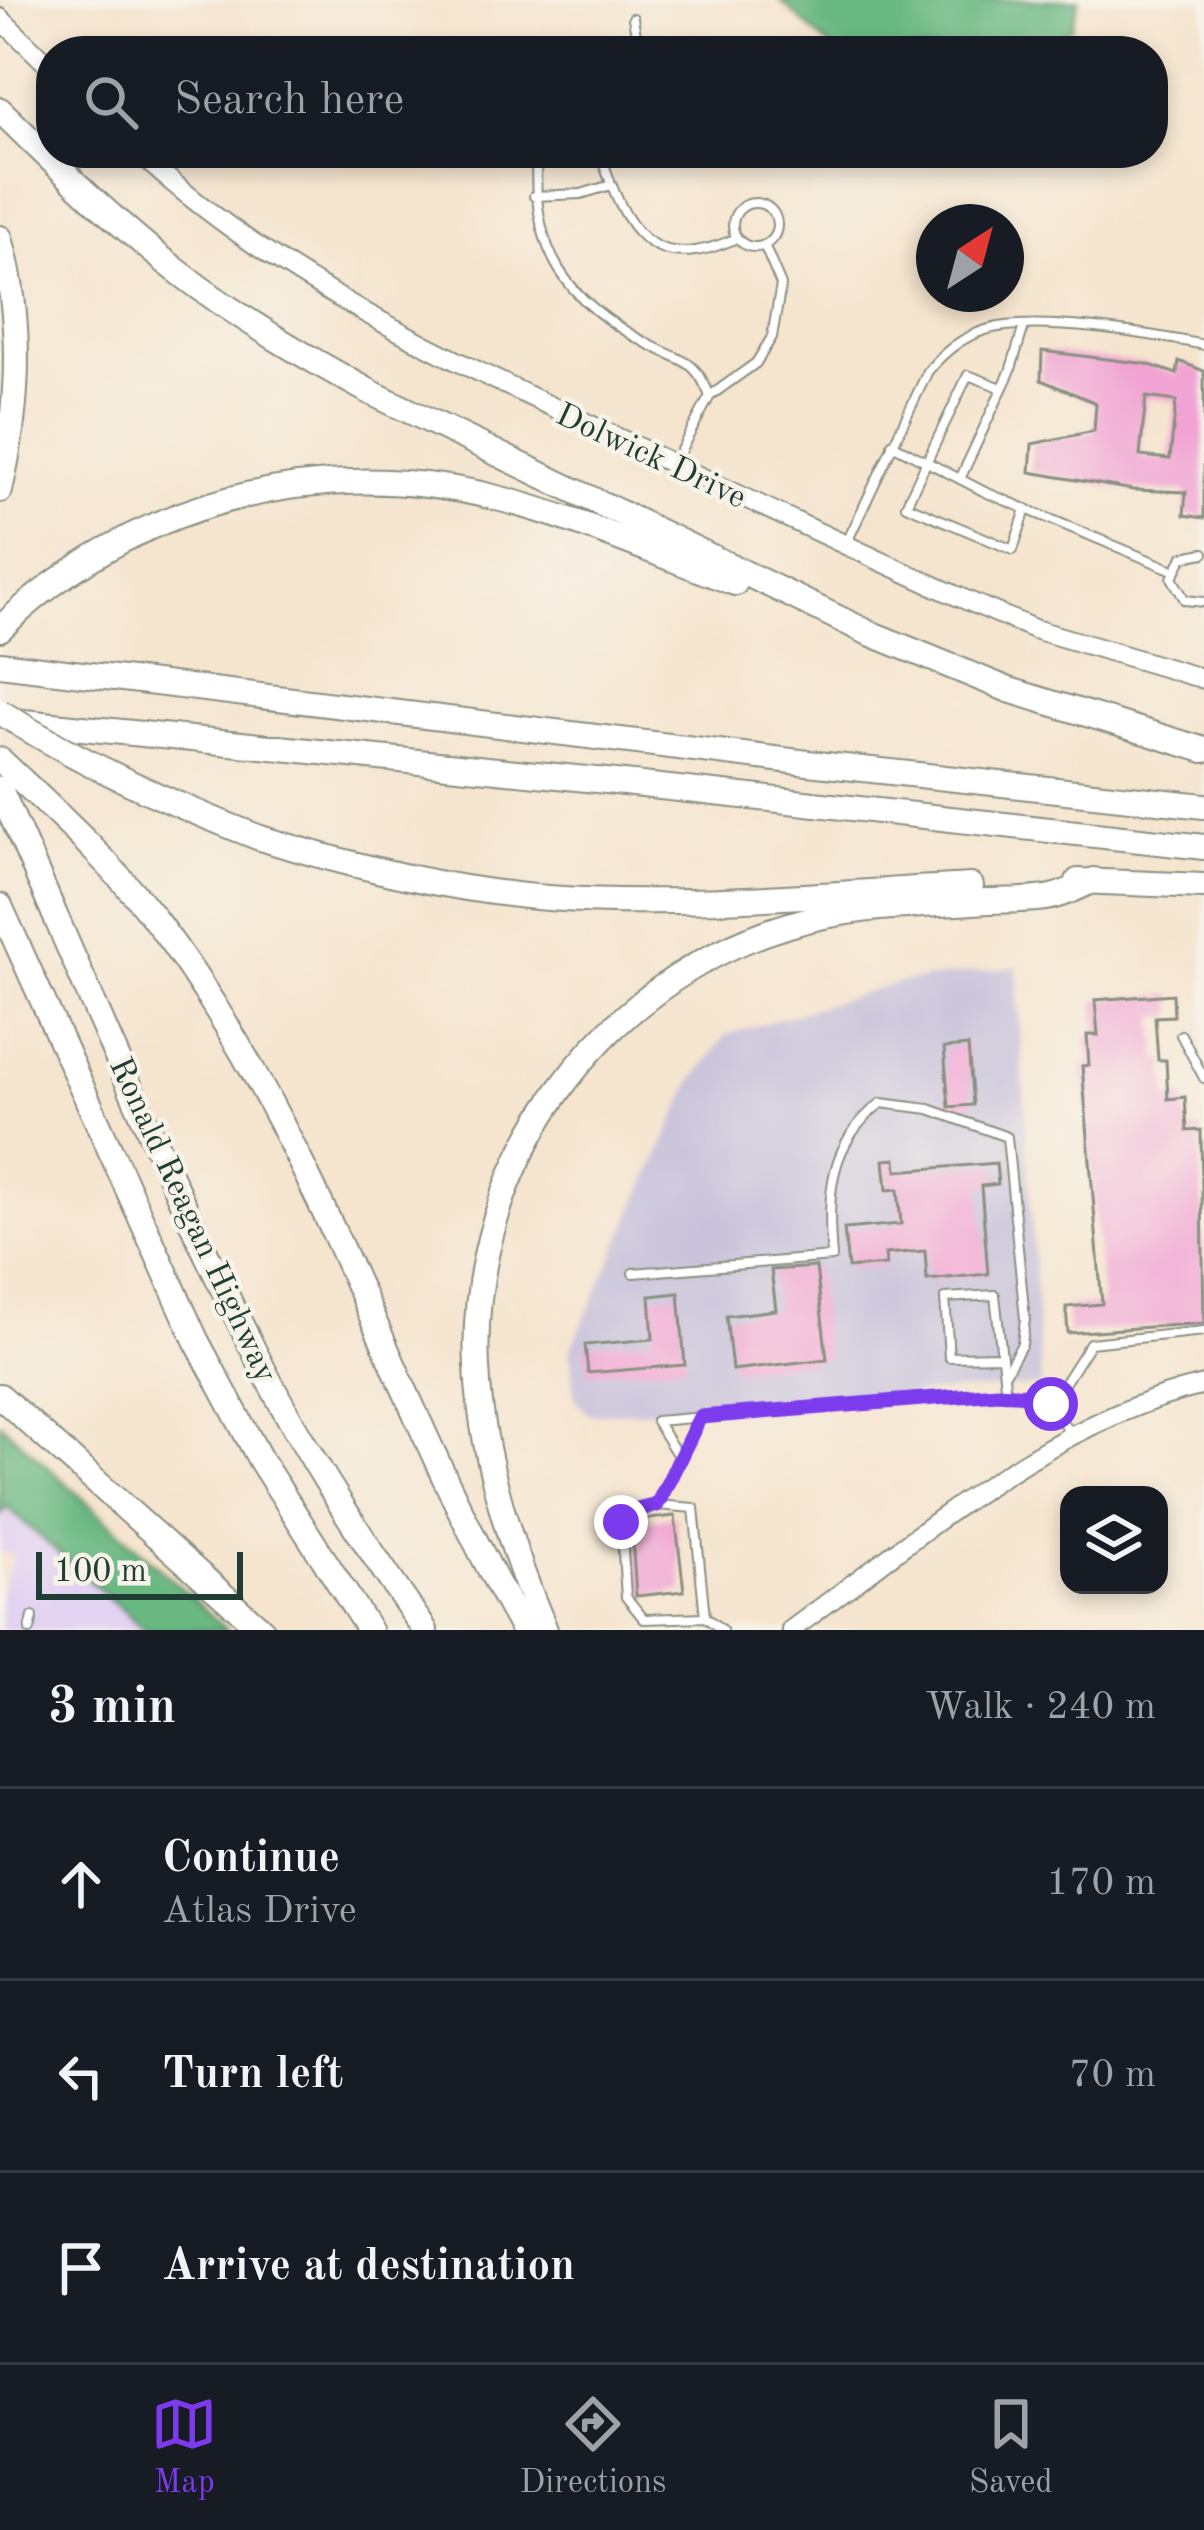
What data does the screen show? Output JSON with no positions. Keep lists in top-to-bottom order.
{
  "streets": {
    "highway": ["Ronald Reagan Highway"],
    "main road": ["Dolwick Drive"]
  },
  "scale_bar": "100 m",
  "north": "top right",
  "page": {
    "search": "Search here",
    "scale": "100 m",
    "heading": ["3 min", "Walk · 240 m"],
    "list": [
      ["Continue", "Atlas Drive", "170 m"],
      ["Turn left", "70 m"],
      "Arrive at destination"
    ],
    "nav": ["Map", "Directions", "Saved"]
  }
}
